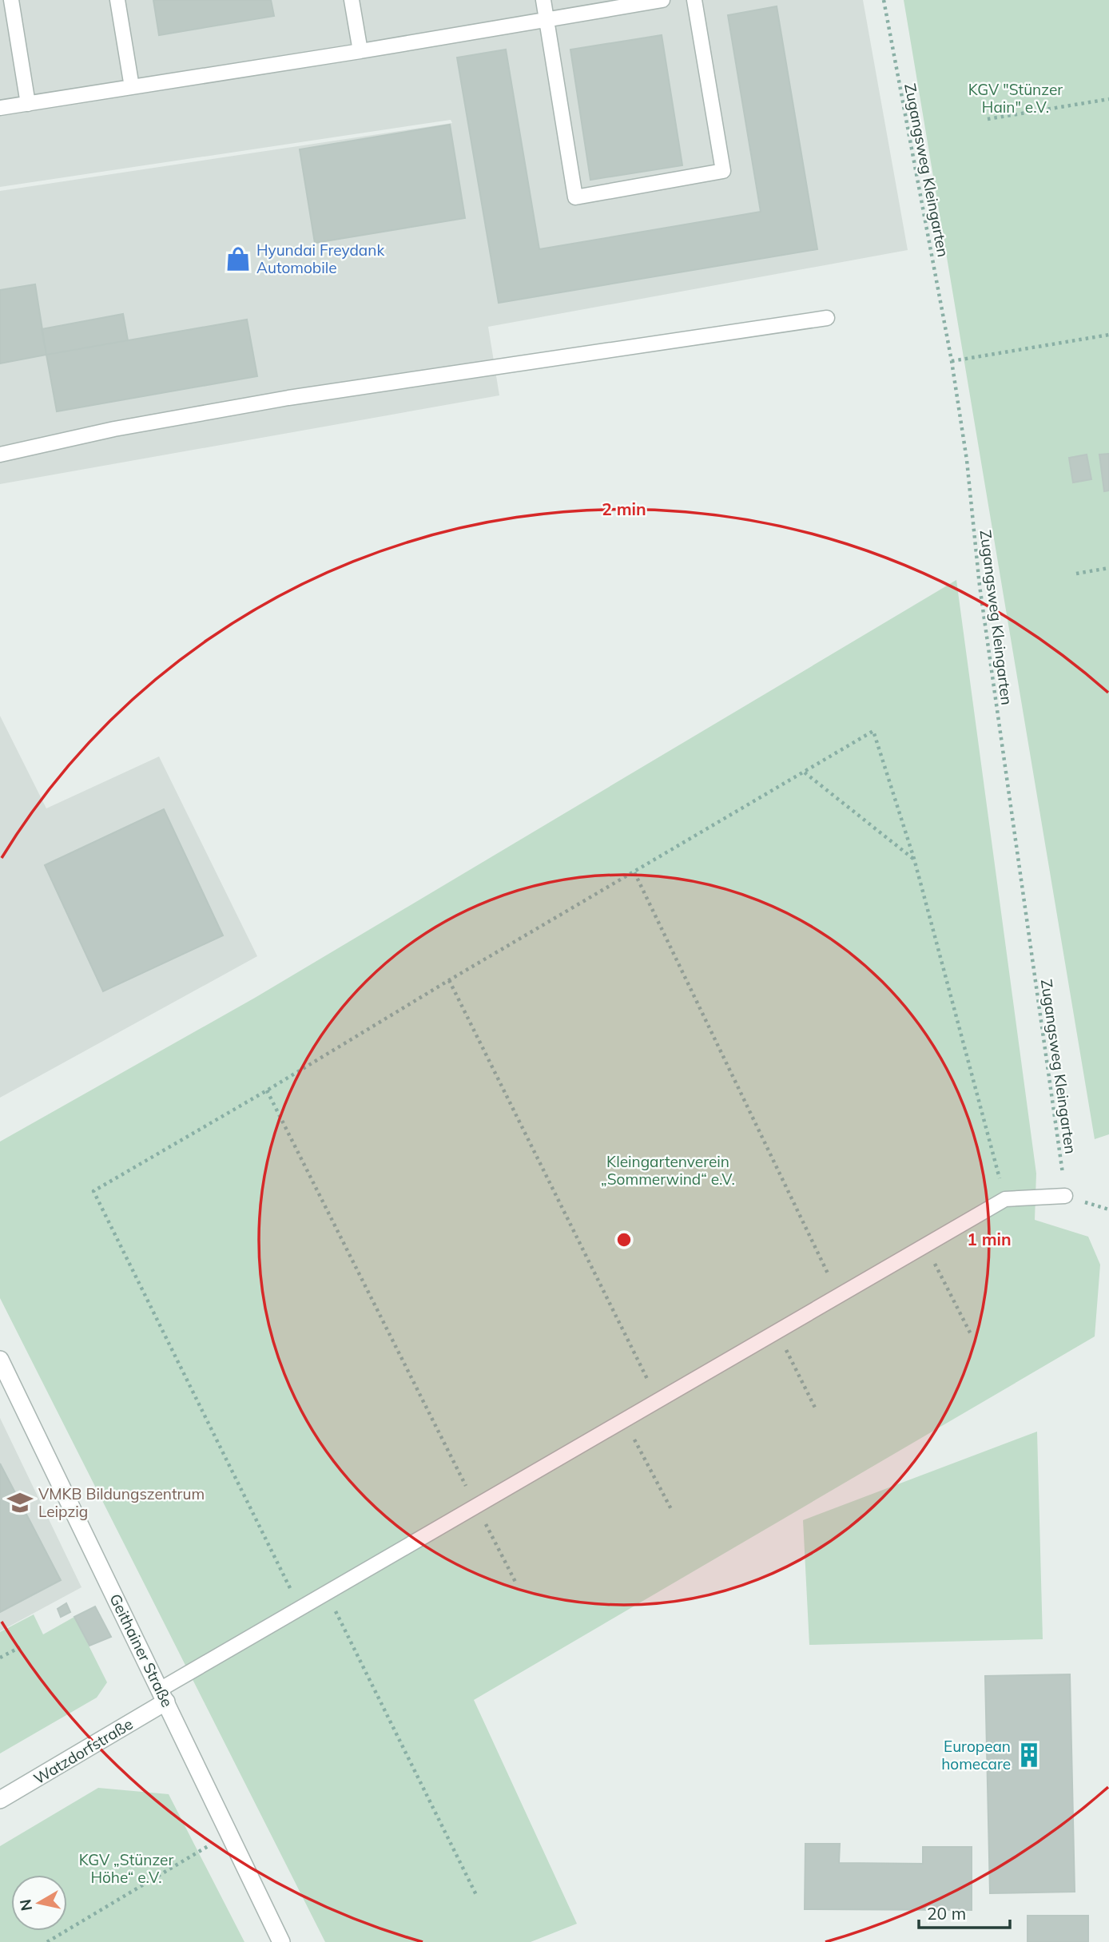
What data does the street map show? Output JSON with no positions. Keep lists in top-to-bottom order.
{
  "streets": {
    "street": ["Geithainer Straße", "Watzdorfstraße"],
    "path": ["Zugangsweg Kleingarten"]
  },
  "crossings": [
    ["Geithainer Straße", "Watzdorfstraße"]
  ],
  "parks": ["KGV \"Stünzer Hain\" e.V.", "Kleingartenverein „Sommerwind“ e.V.", "KGV „Stünzer Höhe“ e.V."],
  "places": {
    "shop": ["Hyundai Freydank Automobile"],
    "school or university": ["VMKB Bildungszentrum Leipzig"],
    "building": ["European homecare"]
  },
  "scale_bar": "20 m",
  "north": "left",
  "rings": ["2 min", "1 min"]
}
